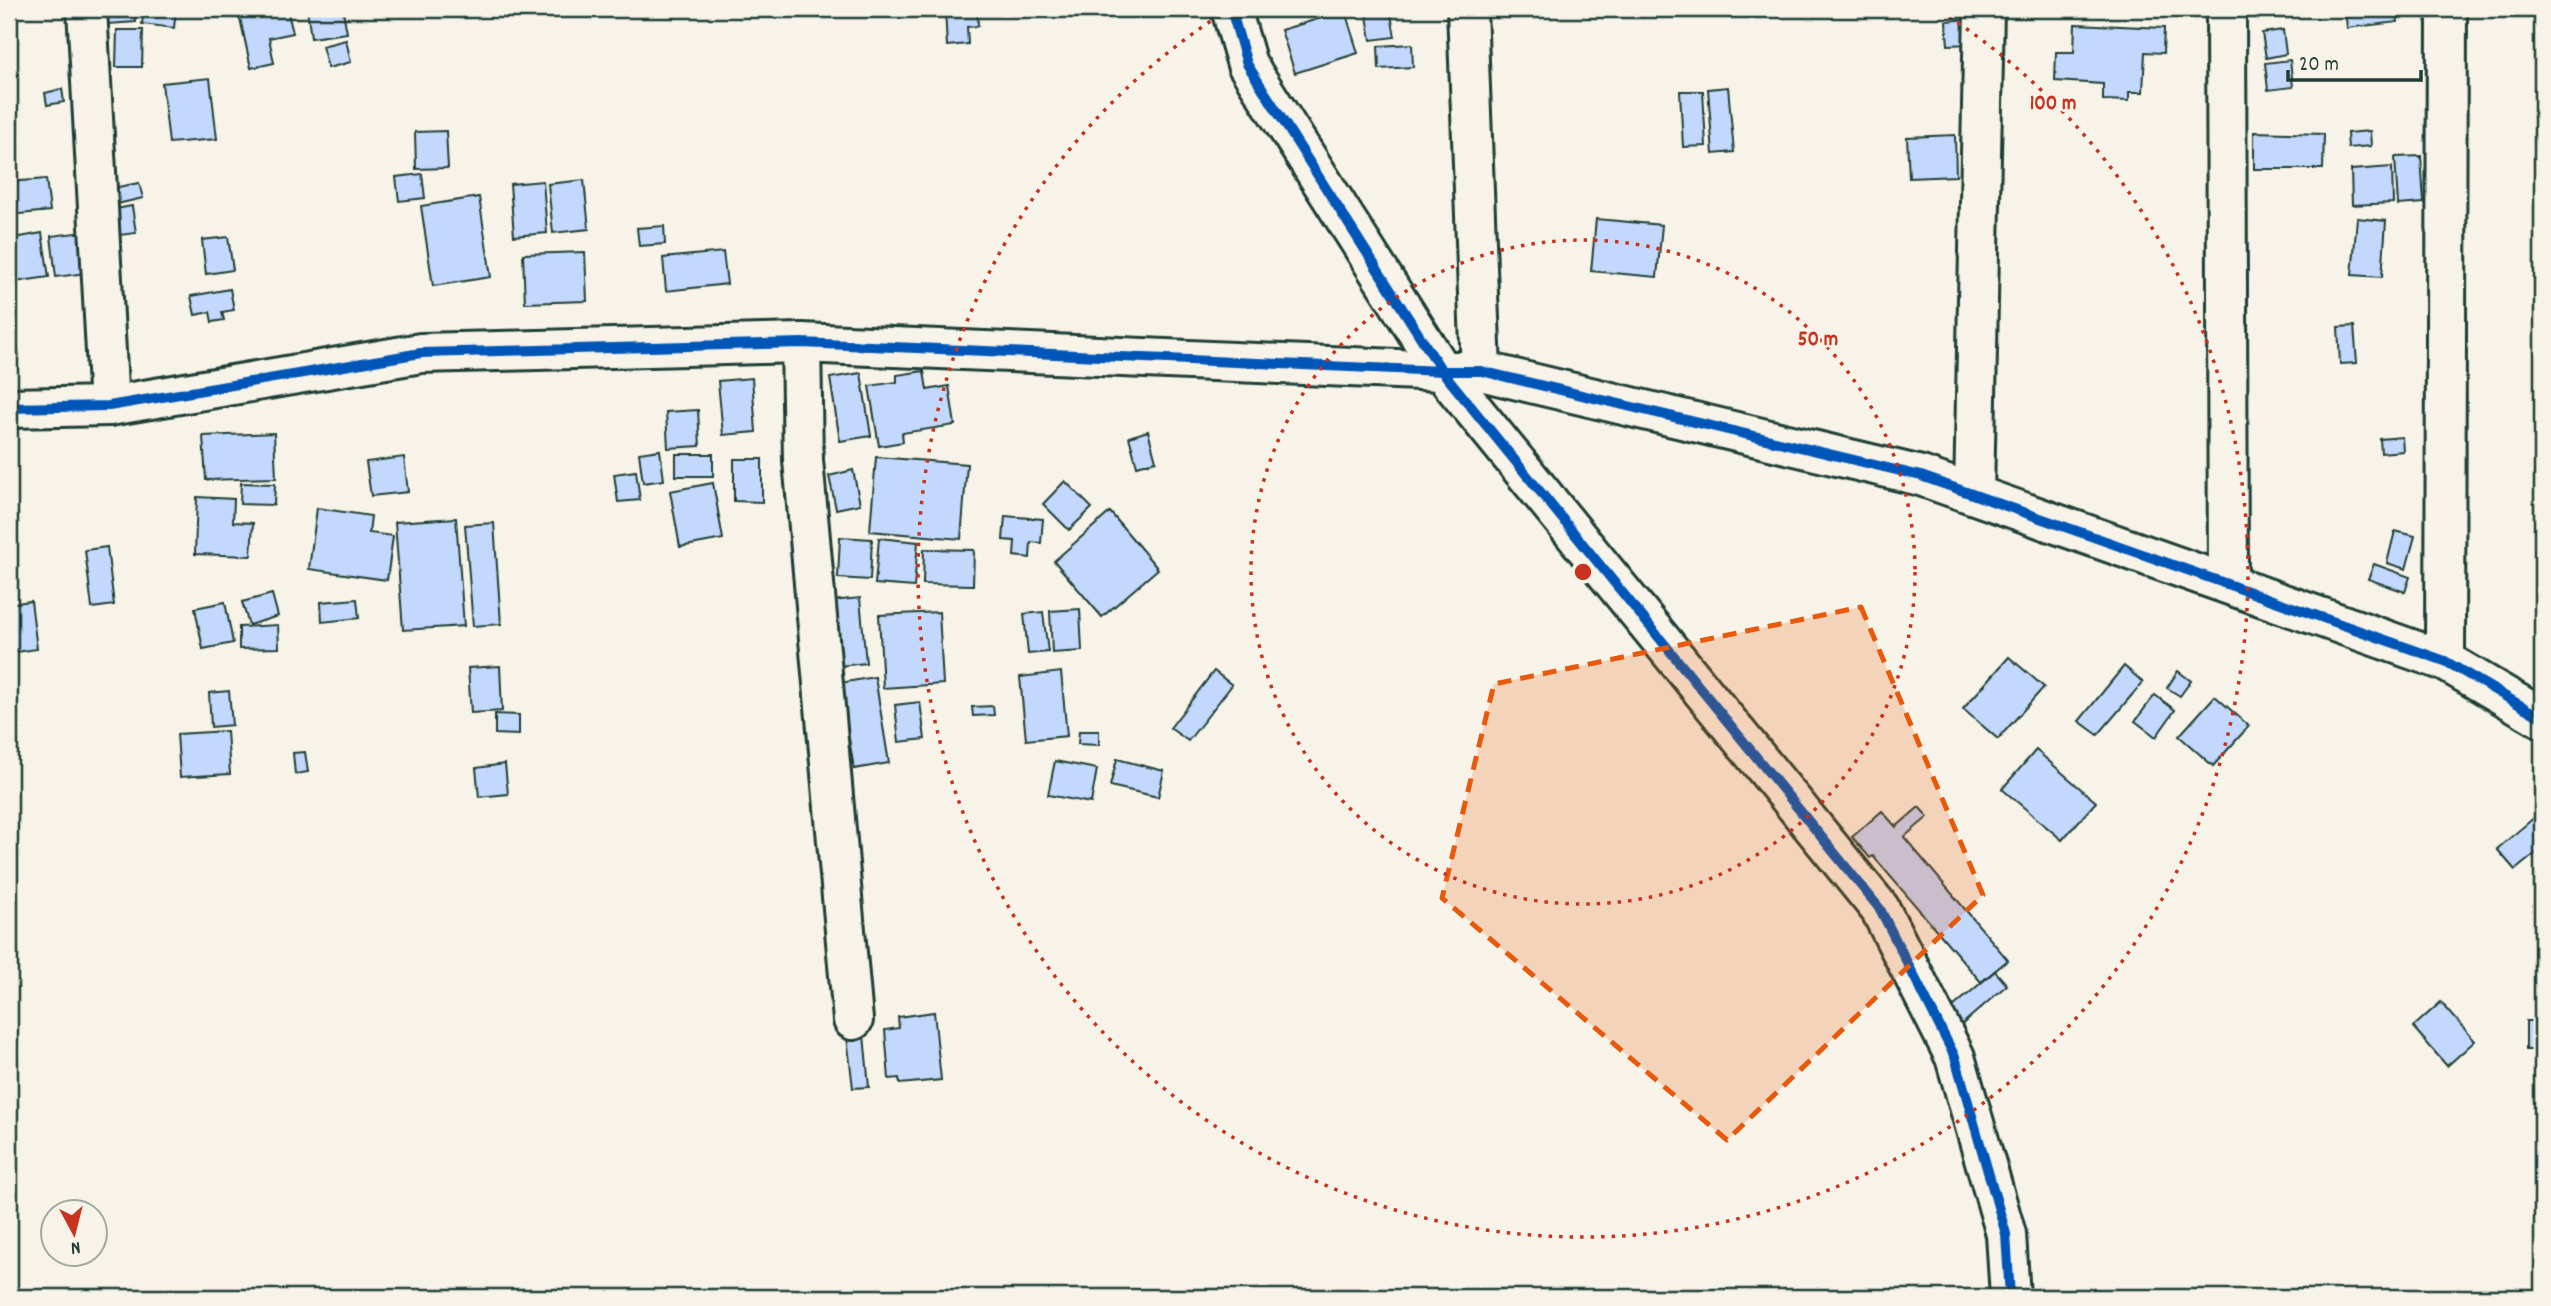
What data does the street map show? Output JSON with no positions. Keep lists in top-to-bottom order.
{
  "scale_bar": "20 m",
  "north": "bottom",
  "rings": ["100 m", "50 m"]
}
